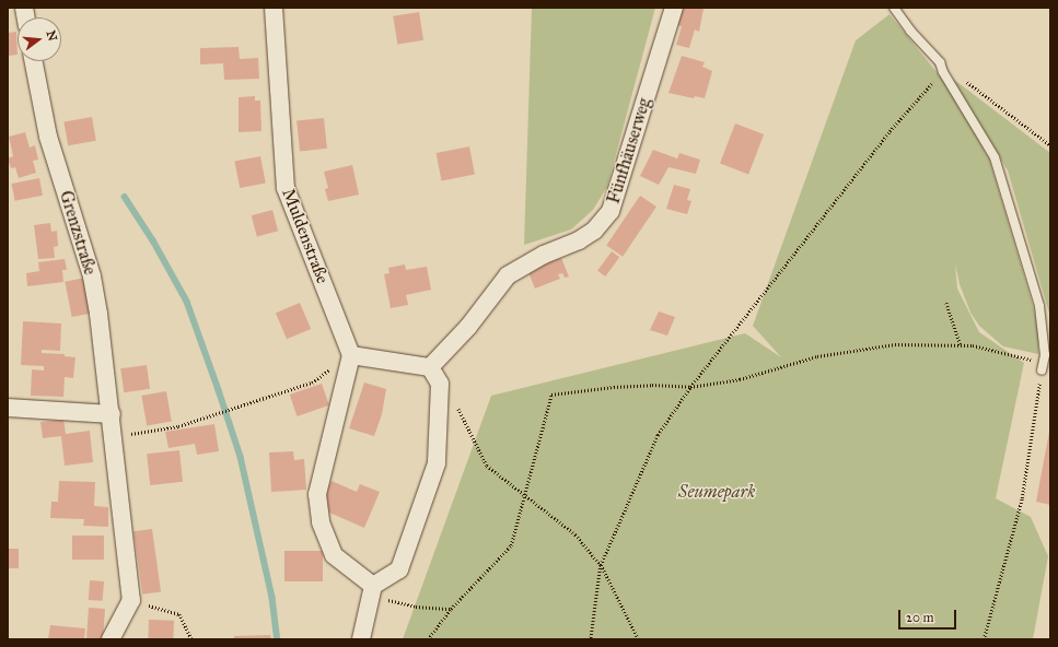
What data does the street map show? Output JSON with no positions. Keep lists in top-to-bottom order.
{
  "streets": {
    "street": ["Fünfhäuserweg", "Grenzstraße", "Muldenstraße"]
  },
  "parks": ["Seumepark"],
  "scale_bar": "20 m",
  "north": "right"
}
